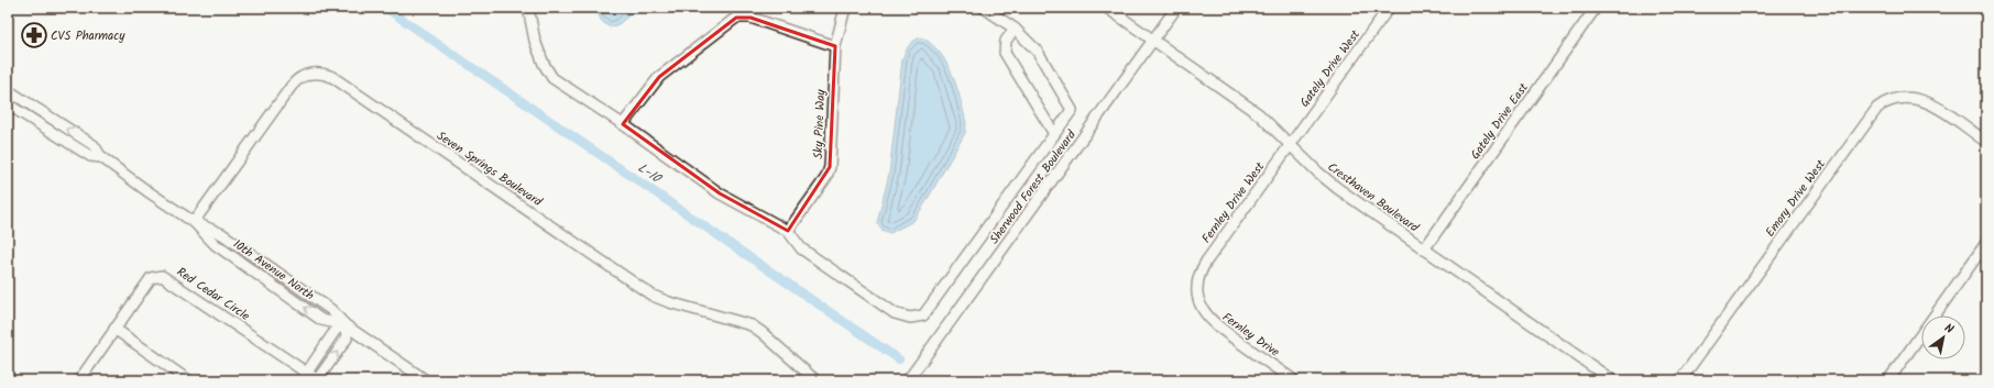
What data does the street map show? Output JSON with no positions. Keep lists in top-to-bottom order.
{
  "streets": {
    "street": [
      "Gately Drive West",
      "Gately Drive East",
      "Sky Pine Way",
      "Seven Springs Boulevard",
      "Sherwood Forest Boulevard",
      "Cresthaven Boulevard",
      "Emory Drive West",
      "Fernley Drive West",
      "10th Avenue North",
      "Red Cedar Circle",
      "Fernley Drive"
    ]
  },
  "crossings": [
    ["Gately Drive West", "Cresthaven Boulevard"],
    ["Gately Drive West", "Fernley Drive West"],
    ["Gately Drive East", "Cresthaven Boulevard"],
    ["Seven Springs Boulevard", "10th Avenue North"],
    ["Sherwood Forest Boulevard", "Cresthaven Boulevard"],
    ["Cresthaven Boulevard", "Fernley Drive West"],
    ["Fernley Drive West", "Fernley Drive"]
  ],
  "water": ["L-10"],
  "places": {
    "pharmacy": ["CVS Pharmacy"]
  },
  "north": "top right"
}
